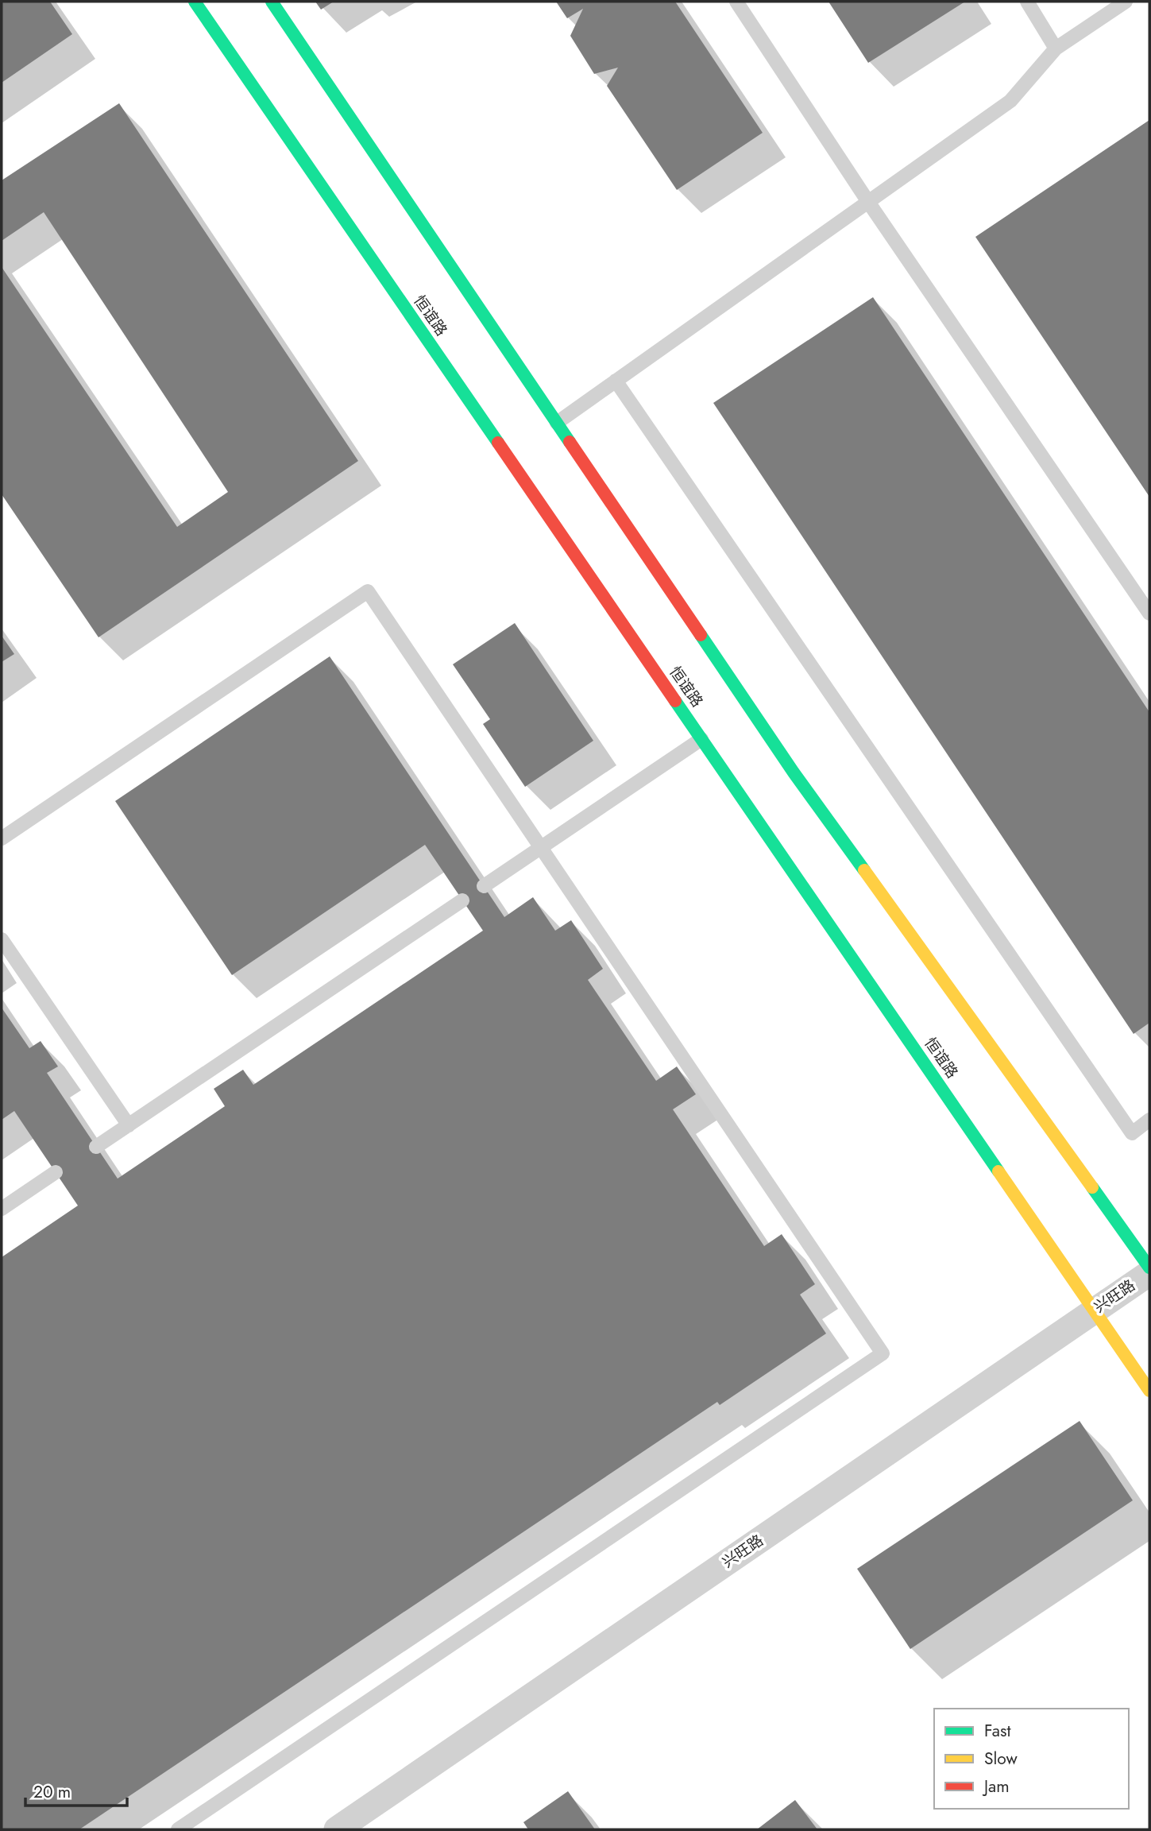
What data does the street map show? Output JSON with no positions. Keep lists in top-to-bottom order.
{
  "streets": {
    "main road": ["恒谊路"],
    "street": ["兴旺路"]
  },
  "crossings": [
    ["恒谊路", "兴旺路"]
  ],
  "legend": ["Fast", "Slow", "Jam"],
  "scale_bar": "20 m"
}
